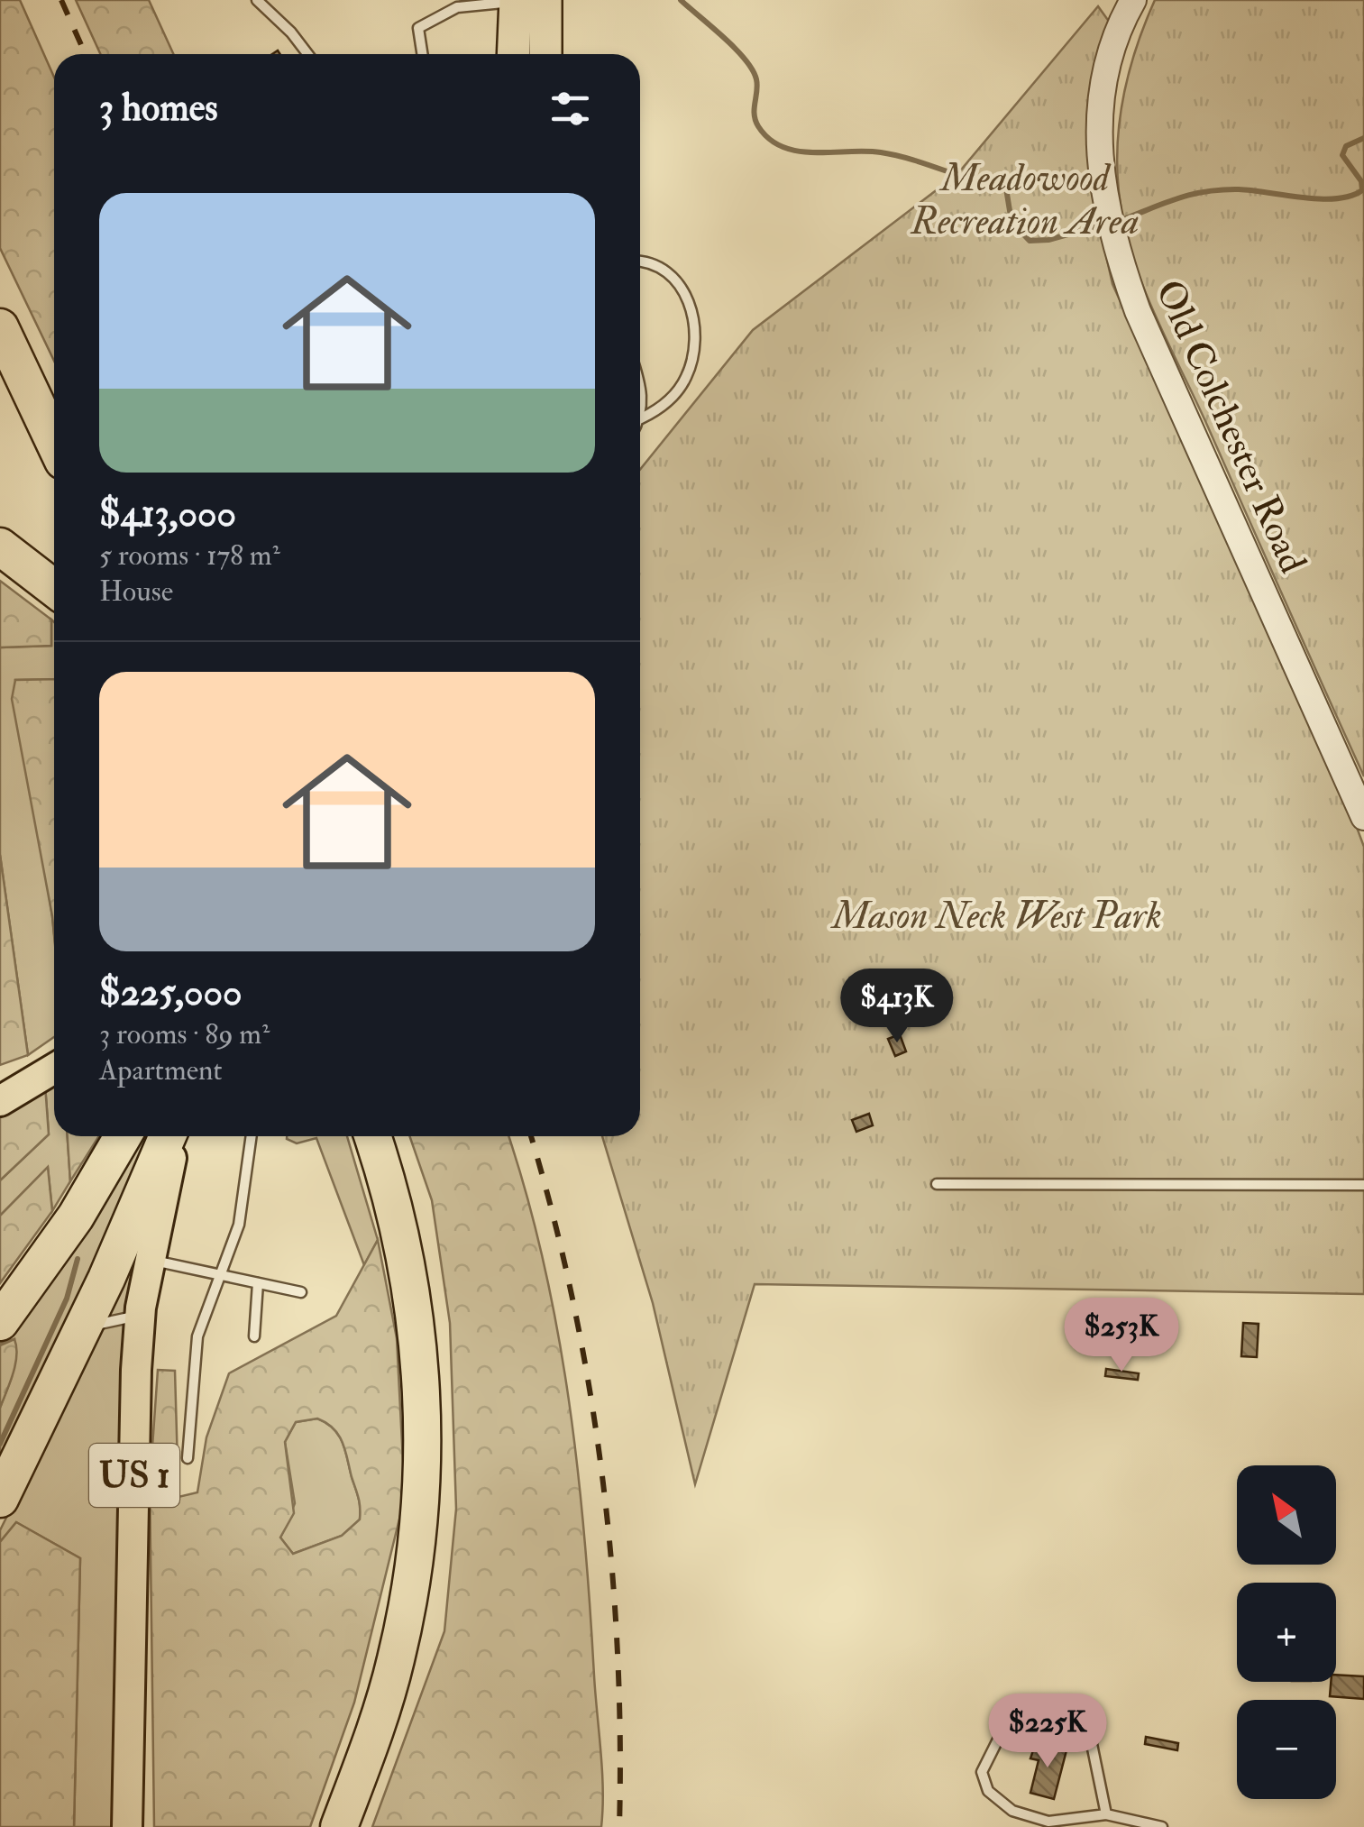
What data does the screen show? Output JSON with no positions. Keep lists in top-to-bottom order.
{
  "streets": {
    "main road": ["US 1"],
    "street": ["Old Colchester Road"]
  },
  "parks": ["Meadowood Recreation Area", "Mason Neck West Park"],
  "north": "top left",
  "page": {
    "heading": "3 homes",
    "list": [
      {
        "name": "$413,000",
        "note": "5 rooms · 178 m² · House"
      },
      {
        "name": "$225,000",
        "note": "3 rooms · 89 m² · Apartment"
      }
    ],
    "price": ["$413K", "$253K", "$225K"],
    "map_buttons": ["+", "−"]
  }
}
